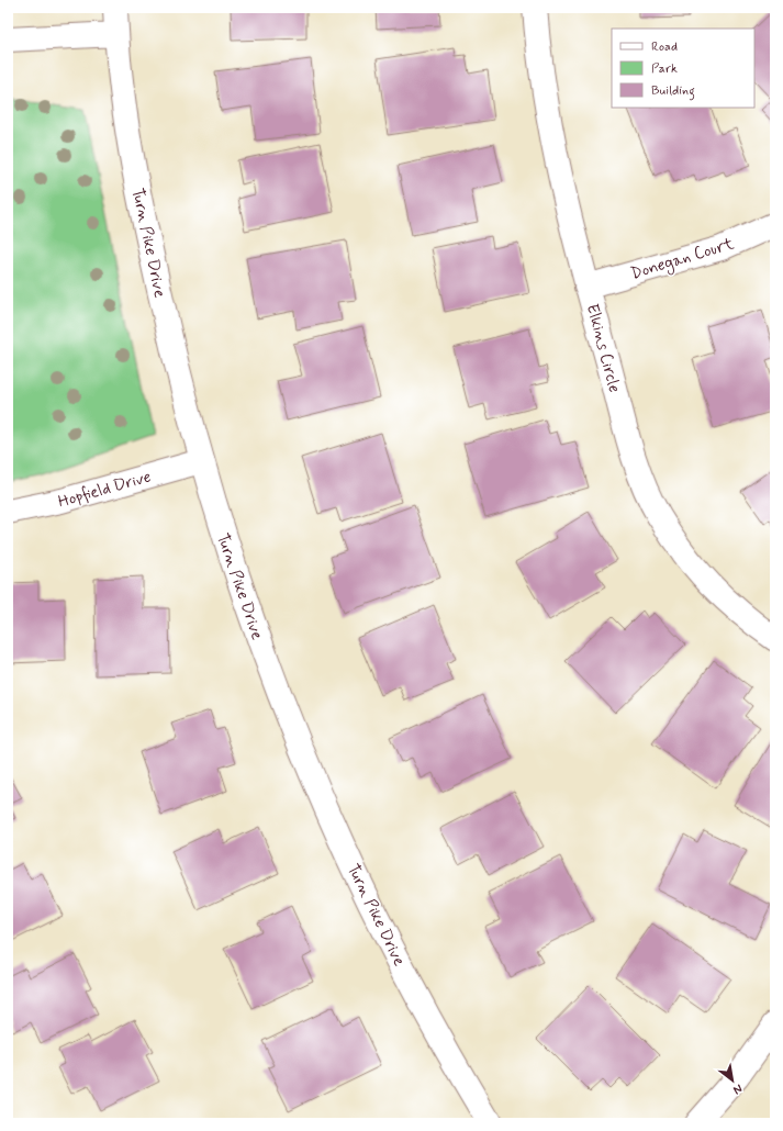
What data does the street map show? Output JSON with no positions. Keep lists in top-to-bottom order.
{
  "streets": {
    "street": [
      "Turn Pike Drive",
      "Donegan Court",
      "Elkins Circle",
      "Hopfield Drive"
    ]
  },
  "crossings": [
    ["Turn Pike Drive", "Hopfield Drive"],
    ["Donegan Court", "Elkins Circle"]
  ],
  "legend": ["Road", "Park", "Building"],
  "north": "bottom right"
}
